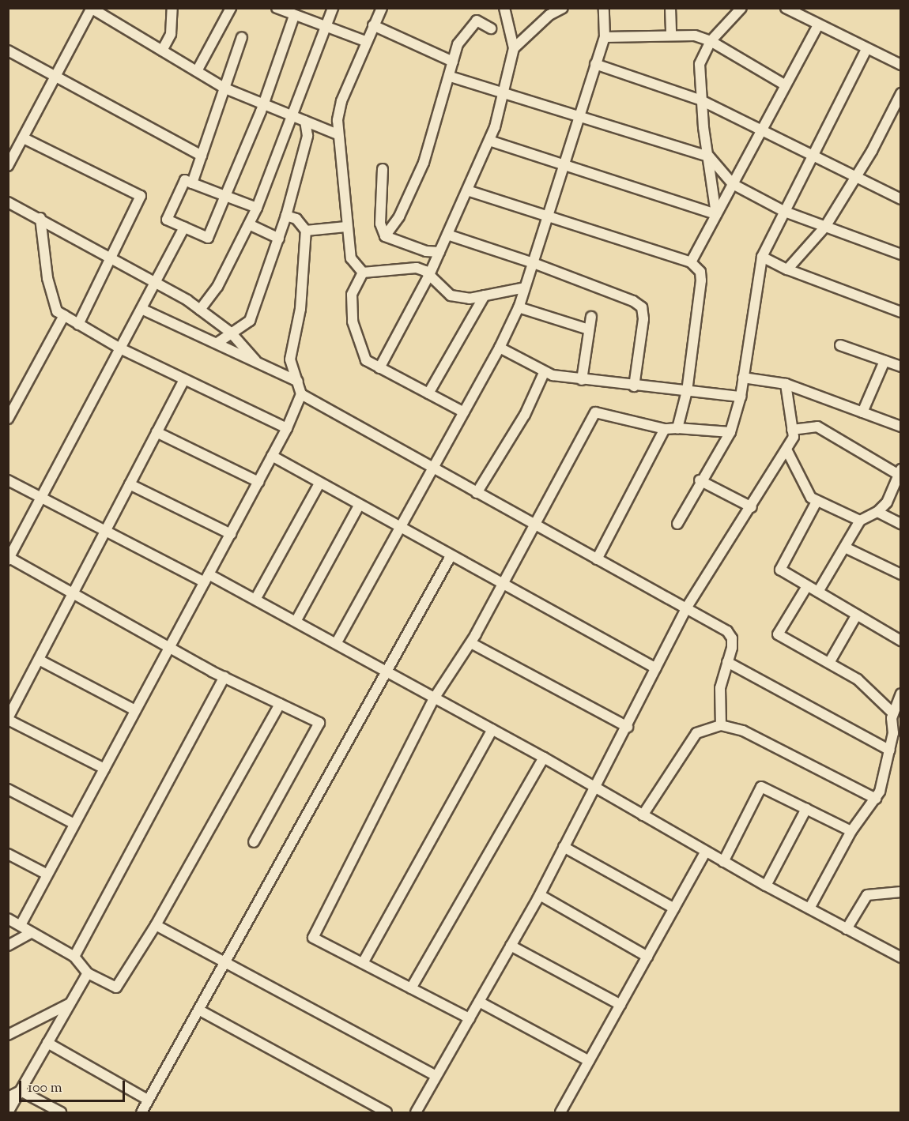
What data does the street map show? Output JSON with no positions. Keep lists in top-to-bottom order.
{
  "scale_bar": "100 m"
}
